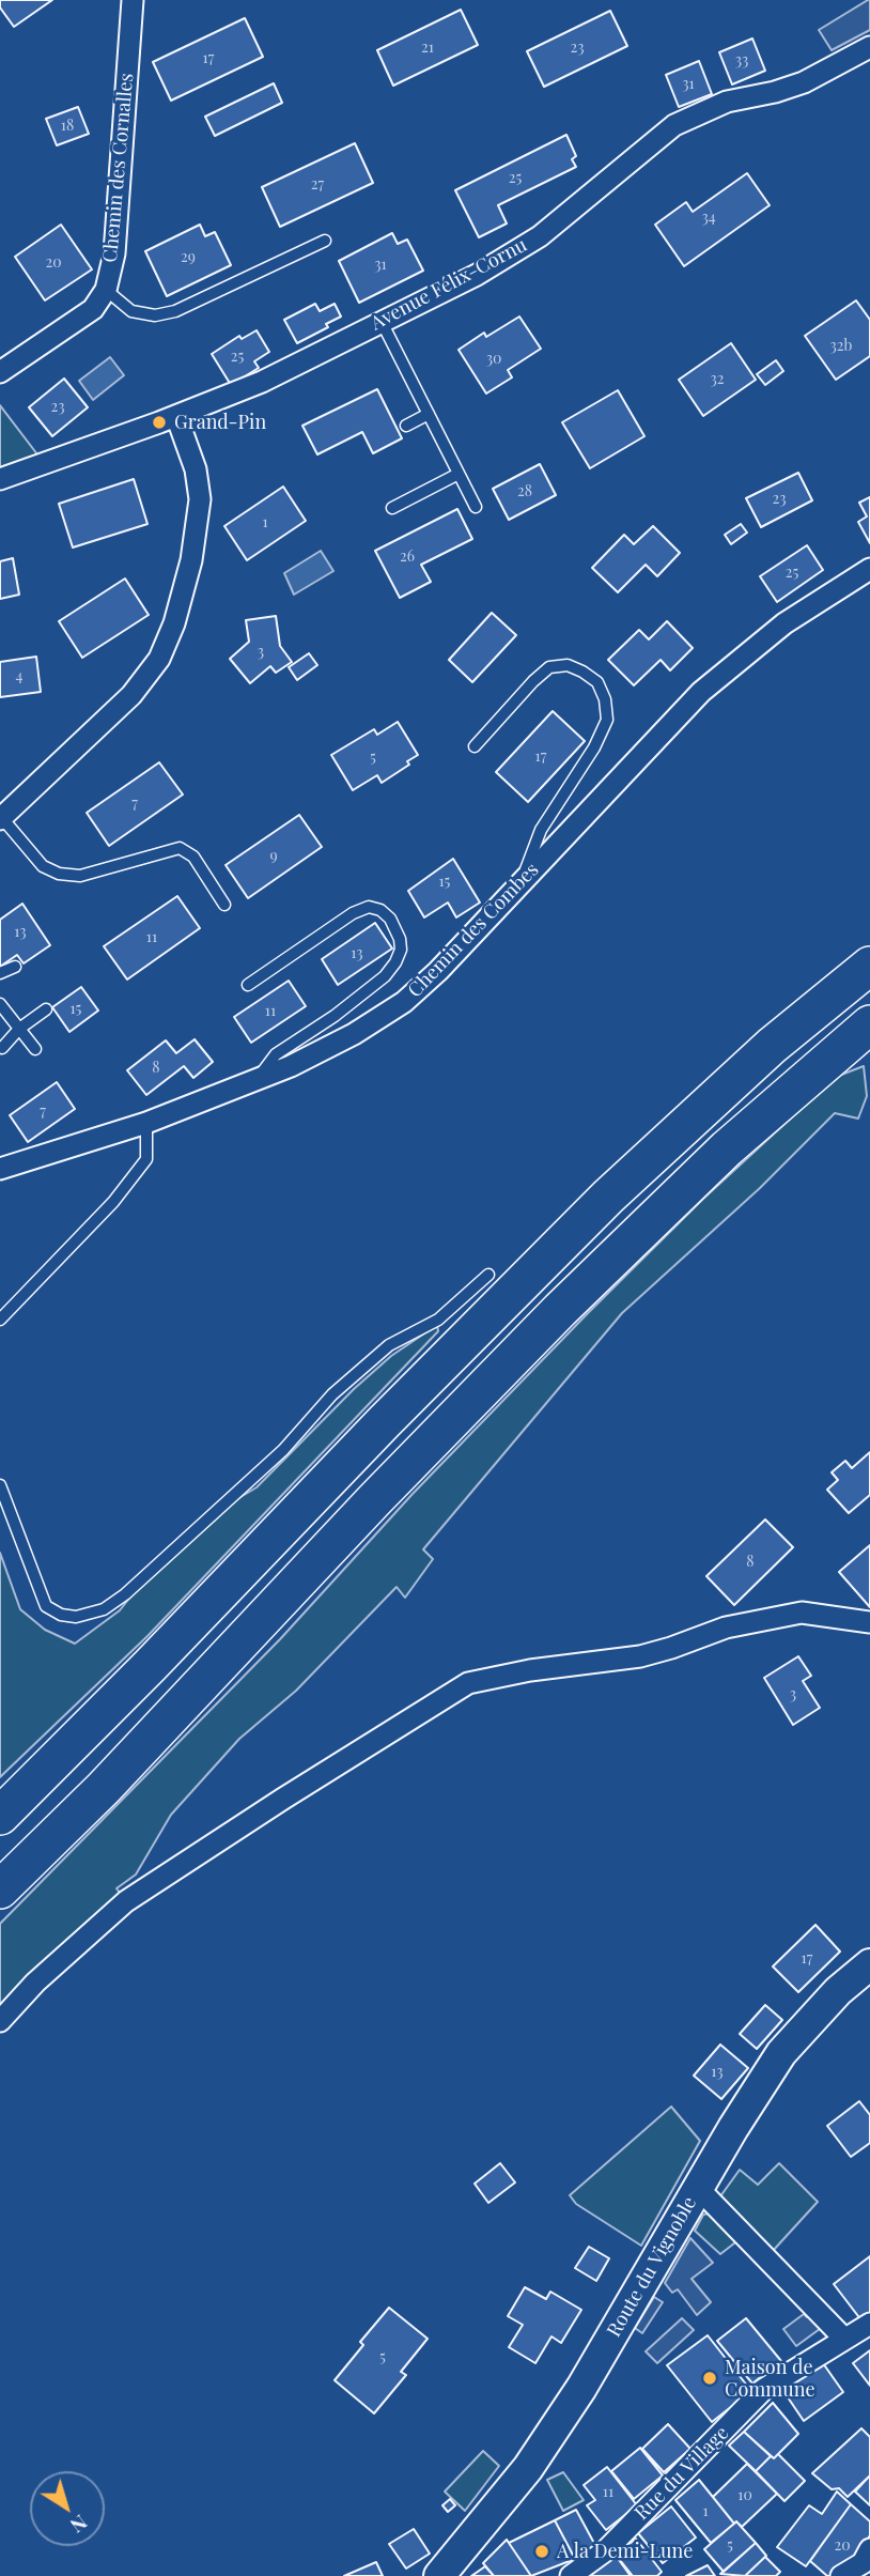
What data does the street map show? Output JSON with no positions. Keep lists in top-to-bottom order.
{
  "streets": {
    "street": [
      "Chemin des Cornalles",
      "Avenue Félix-Cornu",
      "Chemin des Combes",
      "Route du Vignoble",
      "Rue du Village"
    ]
  },
  "places": ["Grand-Pin", "Maison de Commune", "A la Demi-Lune"],
  "house_numbers": [
    "21",
    "23",
    "17",
    "33",
    "31",
    "18",
    "25",
    "27",
    "34",
    "29",
    "20",
    "31",
    "32b",
    "25",
    "30",
    "32",
    "23",
    "28",
    "23",
    "1",
    "26",
    "25",
    "3",
    "4",
    "17",
    "5",
    "7",
    "9",
    "15",
    "13",
    "11",
    "13",
    "15",
    "11",
    "8",
    "7",
    "8",
    "3",
    "17",
    "13",
    "5",
    "11",
    "10",
    "1",
    "5",
    "20"
  ],
  "north": "bottom right"
}
